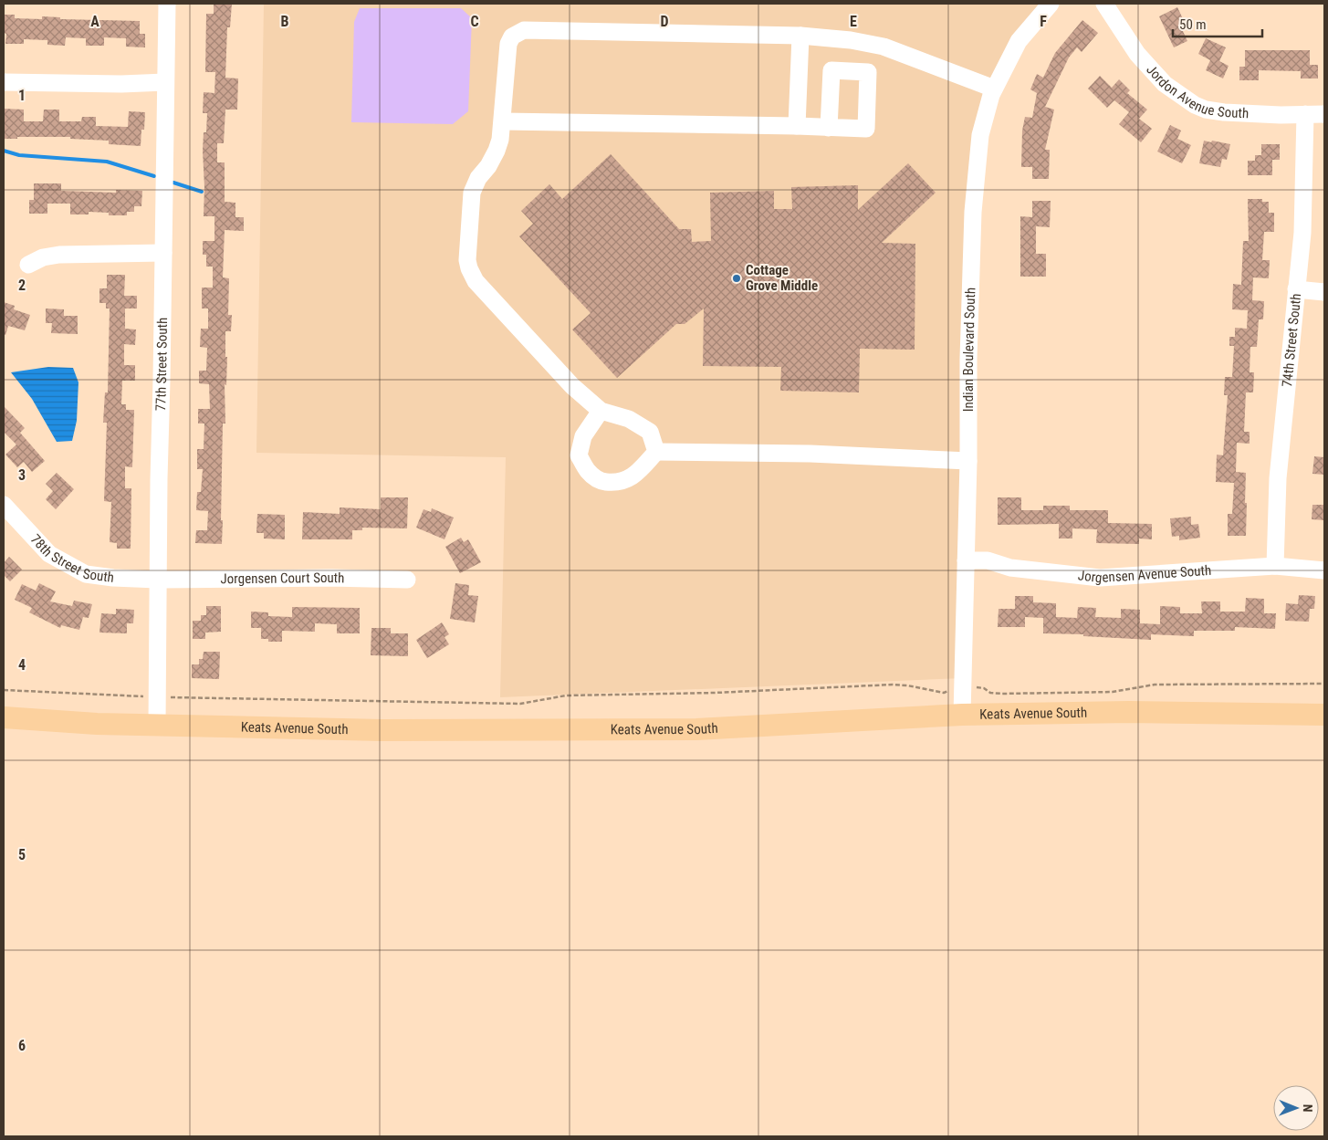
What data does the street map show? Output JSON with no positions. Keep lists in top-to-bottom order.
{
  "streets": {
    "main road": ["Keats Avenue South"],
    "street": [
      "Jordon Avenue South",
      "74th Street South",
      "Indian Boulevard South",
      "77th Street South",
      "78th Street South",
      "Jorgensen Avenue South",
      "Jorgensen Court South"
    ]
  },
  "crossings": [
    ["Jordon Avenue South", "74th Street South"],
    ["74th Street South", "Jorgensen Avenue South"],
    ["Indian Boulevard South", "Jorgensen Avenue South"],
    ["Indian Boulevard South", "Keats Avenue South"],
    ["77th Street South", "78th Street South"],
    ["77th Street South", "Jorgensen Court South"],
    ["77th Street South", "Keats Avenue South"],
    ["78th Street South", "Jorgensen Court South"]
  ],
  "places": ["Cottage Grove Middle"],
  "scale_bar": "50 m",
  "north": "right",
  "grid": {
    "columns": [
      "A",
      "B",
      "C",
      "D",
      "E",
      "F"
    ],
    "rows": [
      "1",
      "2",
      "3",
      "4",
      "5",
      "6"
    ]
  }
}
